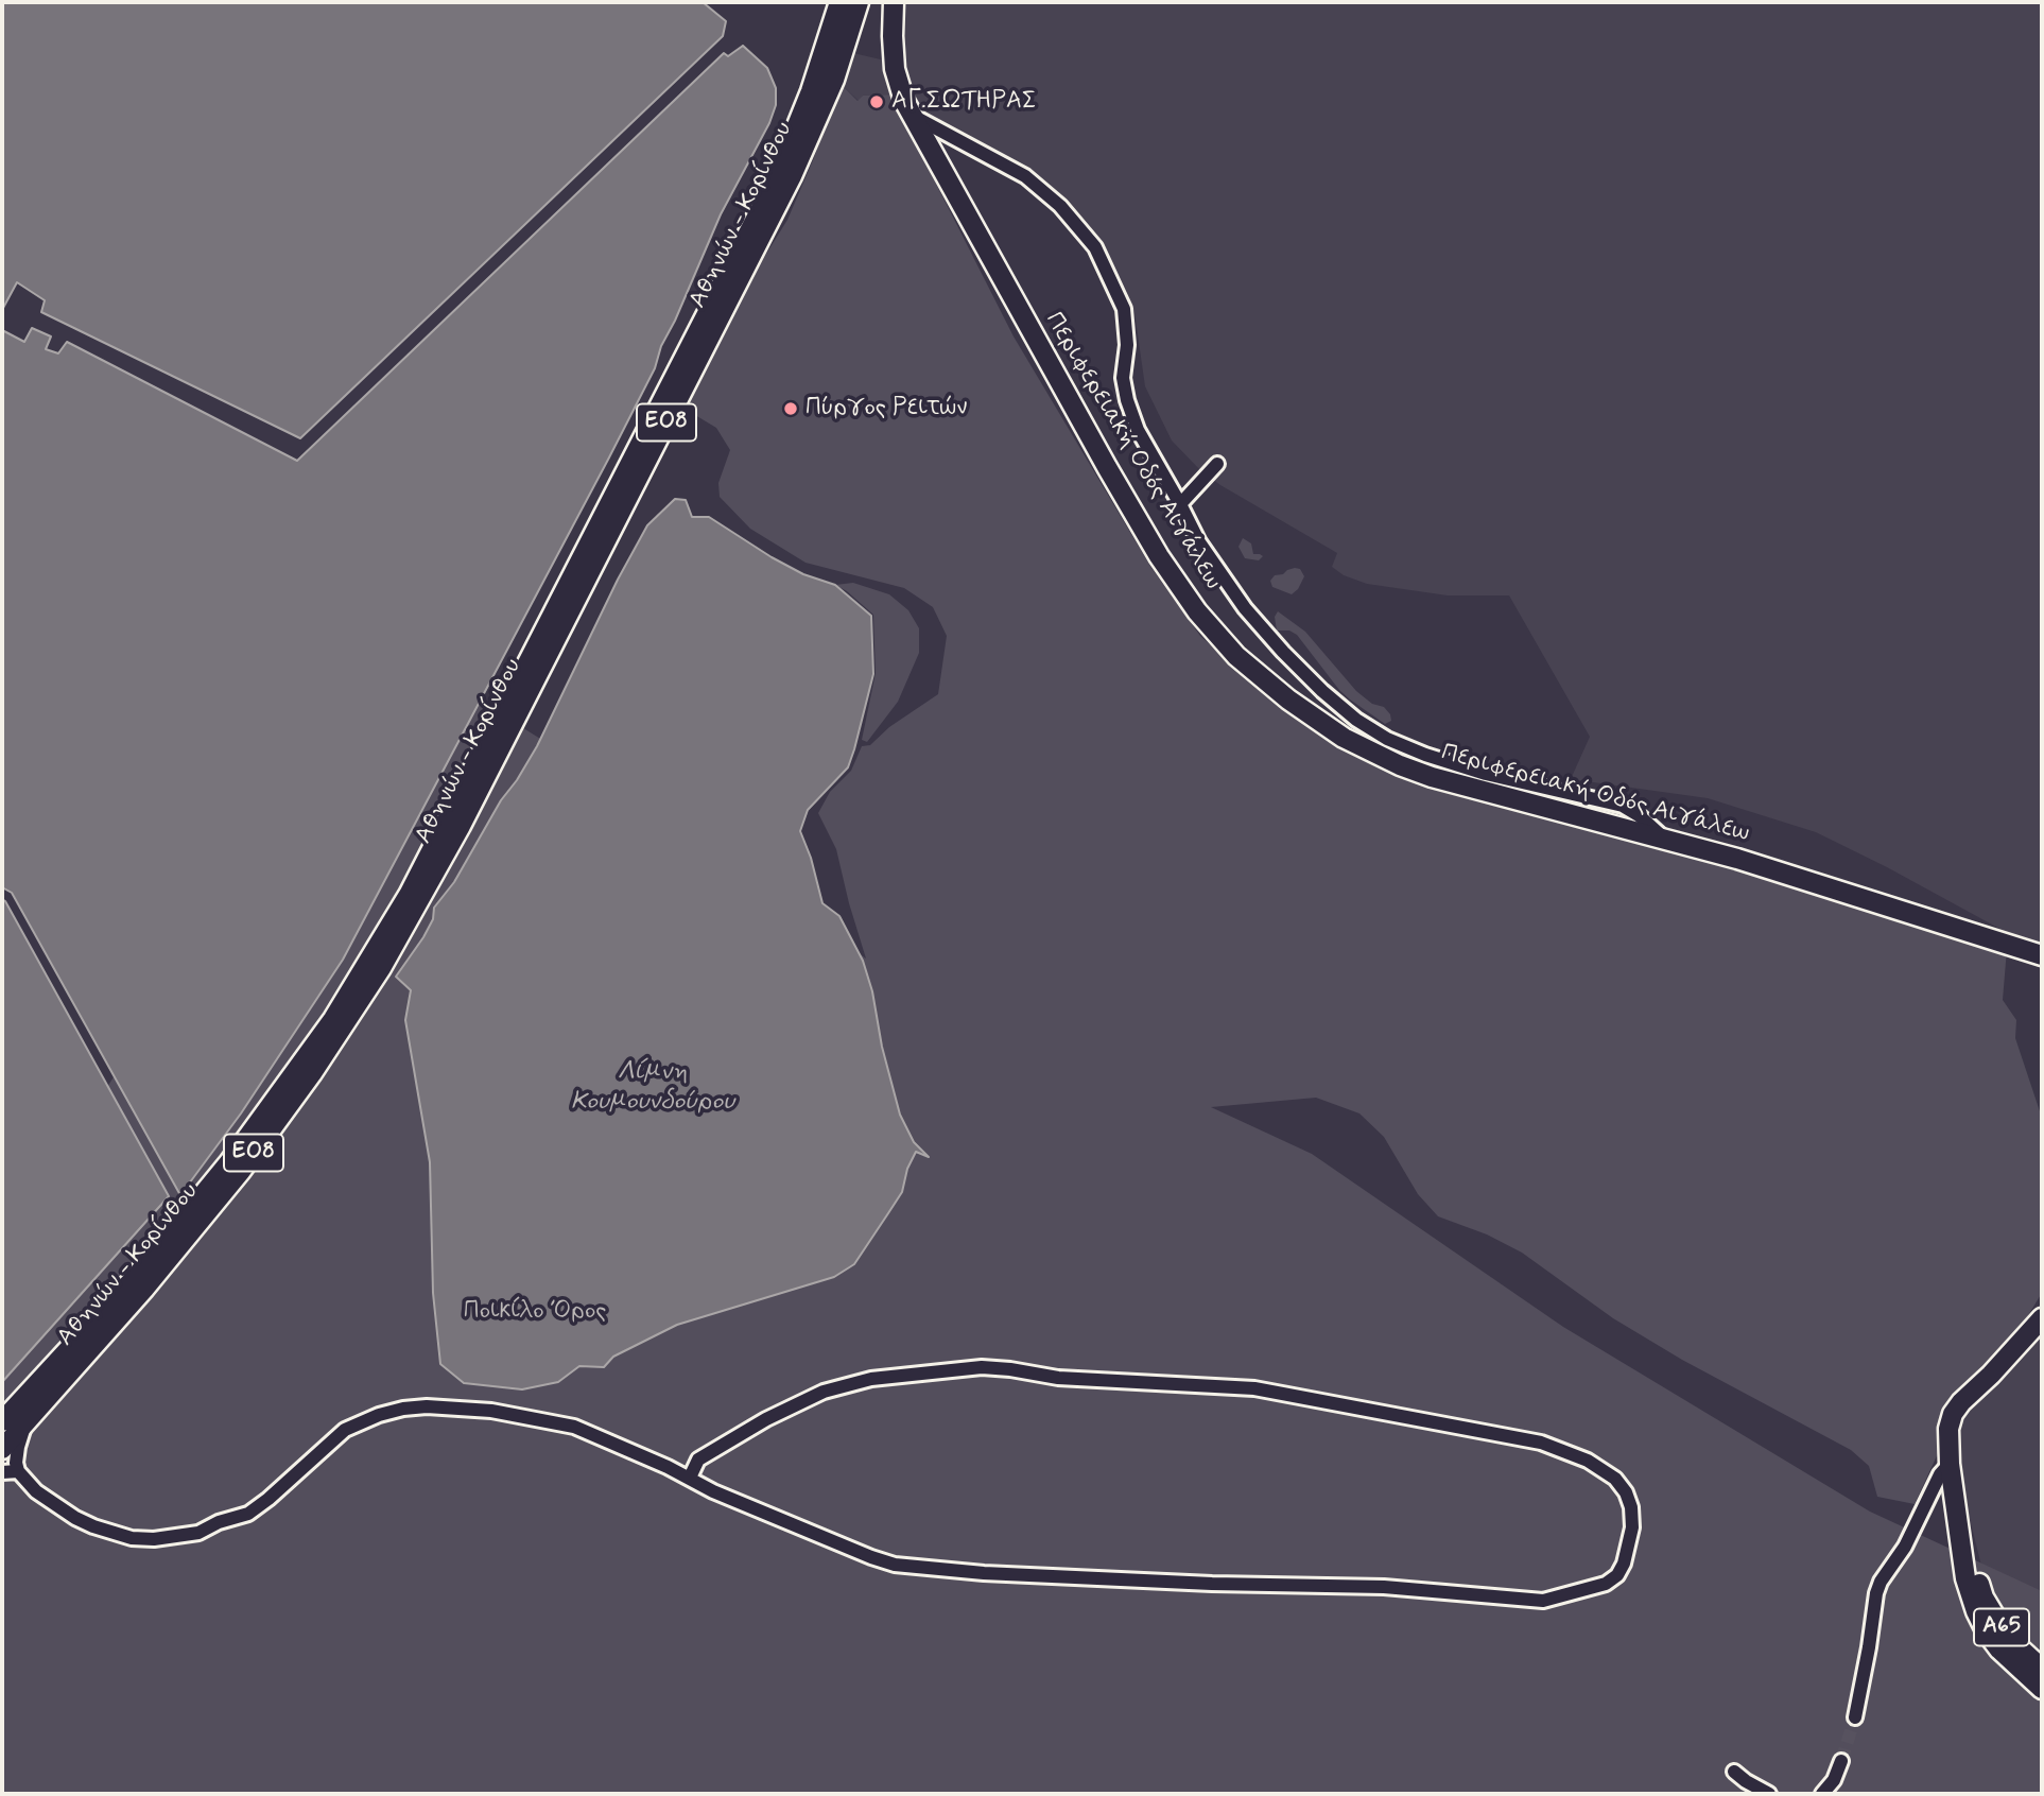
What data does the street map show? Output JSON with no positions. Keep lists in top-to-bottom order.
{
  "streets": {
    "highway": [
      "Αθηνών - Κορίνθου",
      "ΕΟ8",
      "Περιφερειακή Οδός Αιγάλεω",
      "Α65"
    ]
  },
  "water": ["Λίμνη Κουμουνδούρου"],
  "parks": ["Ποικίλο Όρος"],
  "places": ["ΑΓ.ΣΩΤΗΡΑΣ", "Πύργος Ρειτών"]
}
